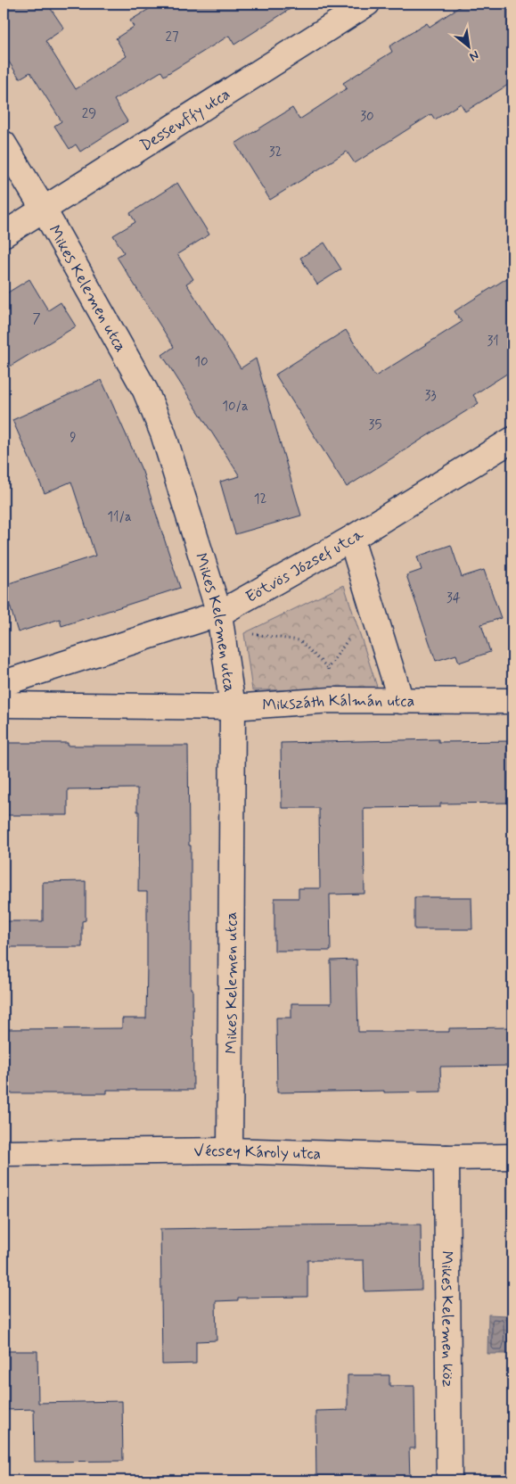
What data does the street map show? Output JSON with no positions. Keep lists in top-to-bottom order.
{
  "streets": {
    "street": [
      "Dessewffy utca",
      "Mikes Kelemen utca",
      "Eötvös József utca",
      "Mikszáth Kálmán utca",
      "Vécsey Károly utca",
      "Mikes Kelemen köz"
    ]
  },
  "crossings": [
    ["Dessewffy utca", "Mikes Kelemen utca"],
    ["Mikes Kelemen utca", "Eötvös József utca"],
    ["Mikes Kelemen utca", "Mikszáth Kálmán utca"],
    ["Mikes Kelemen utca", "Vécsey Károly utca"],
    ["Vécsey Károly utca", "Mikes Kelemen köz"]
  ],
  "house_numbers": [
    "27",
    "29",
    "30",
    "32",
    "7",
    "31",
    "10",
    "33",
    "10/a",
    "35",
    "9",
    "12",
    "11/a",
    "34"
  ],
  "north": "bottom right"
}
